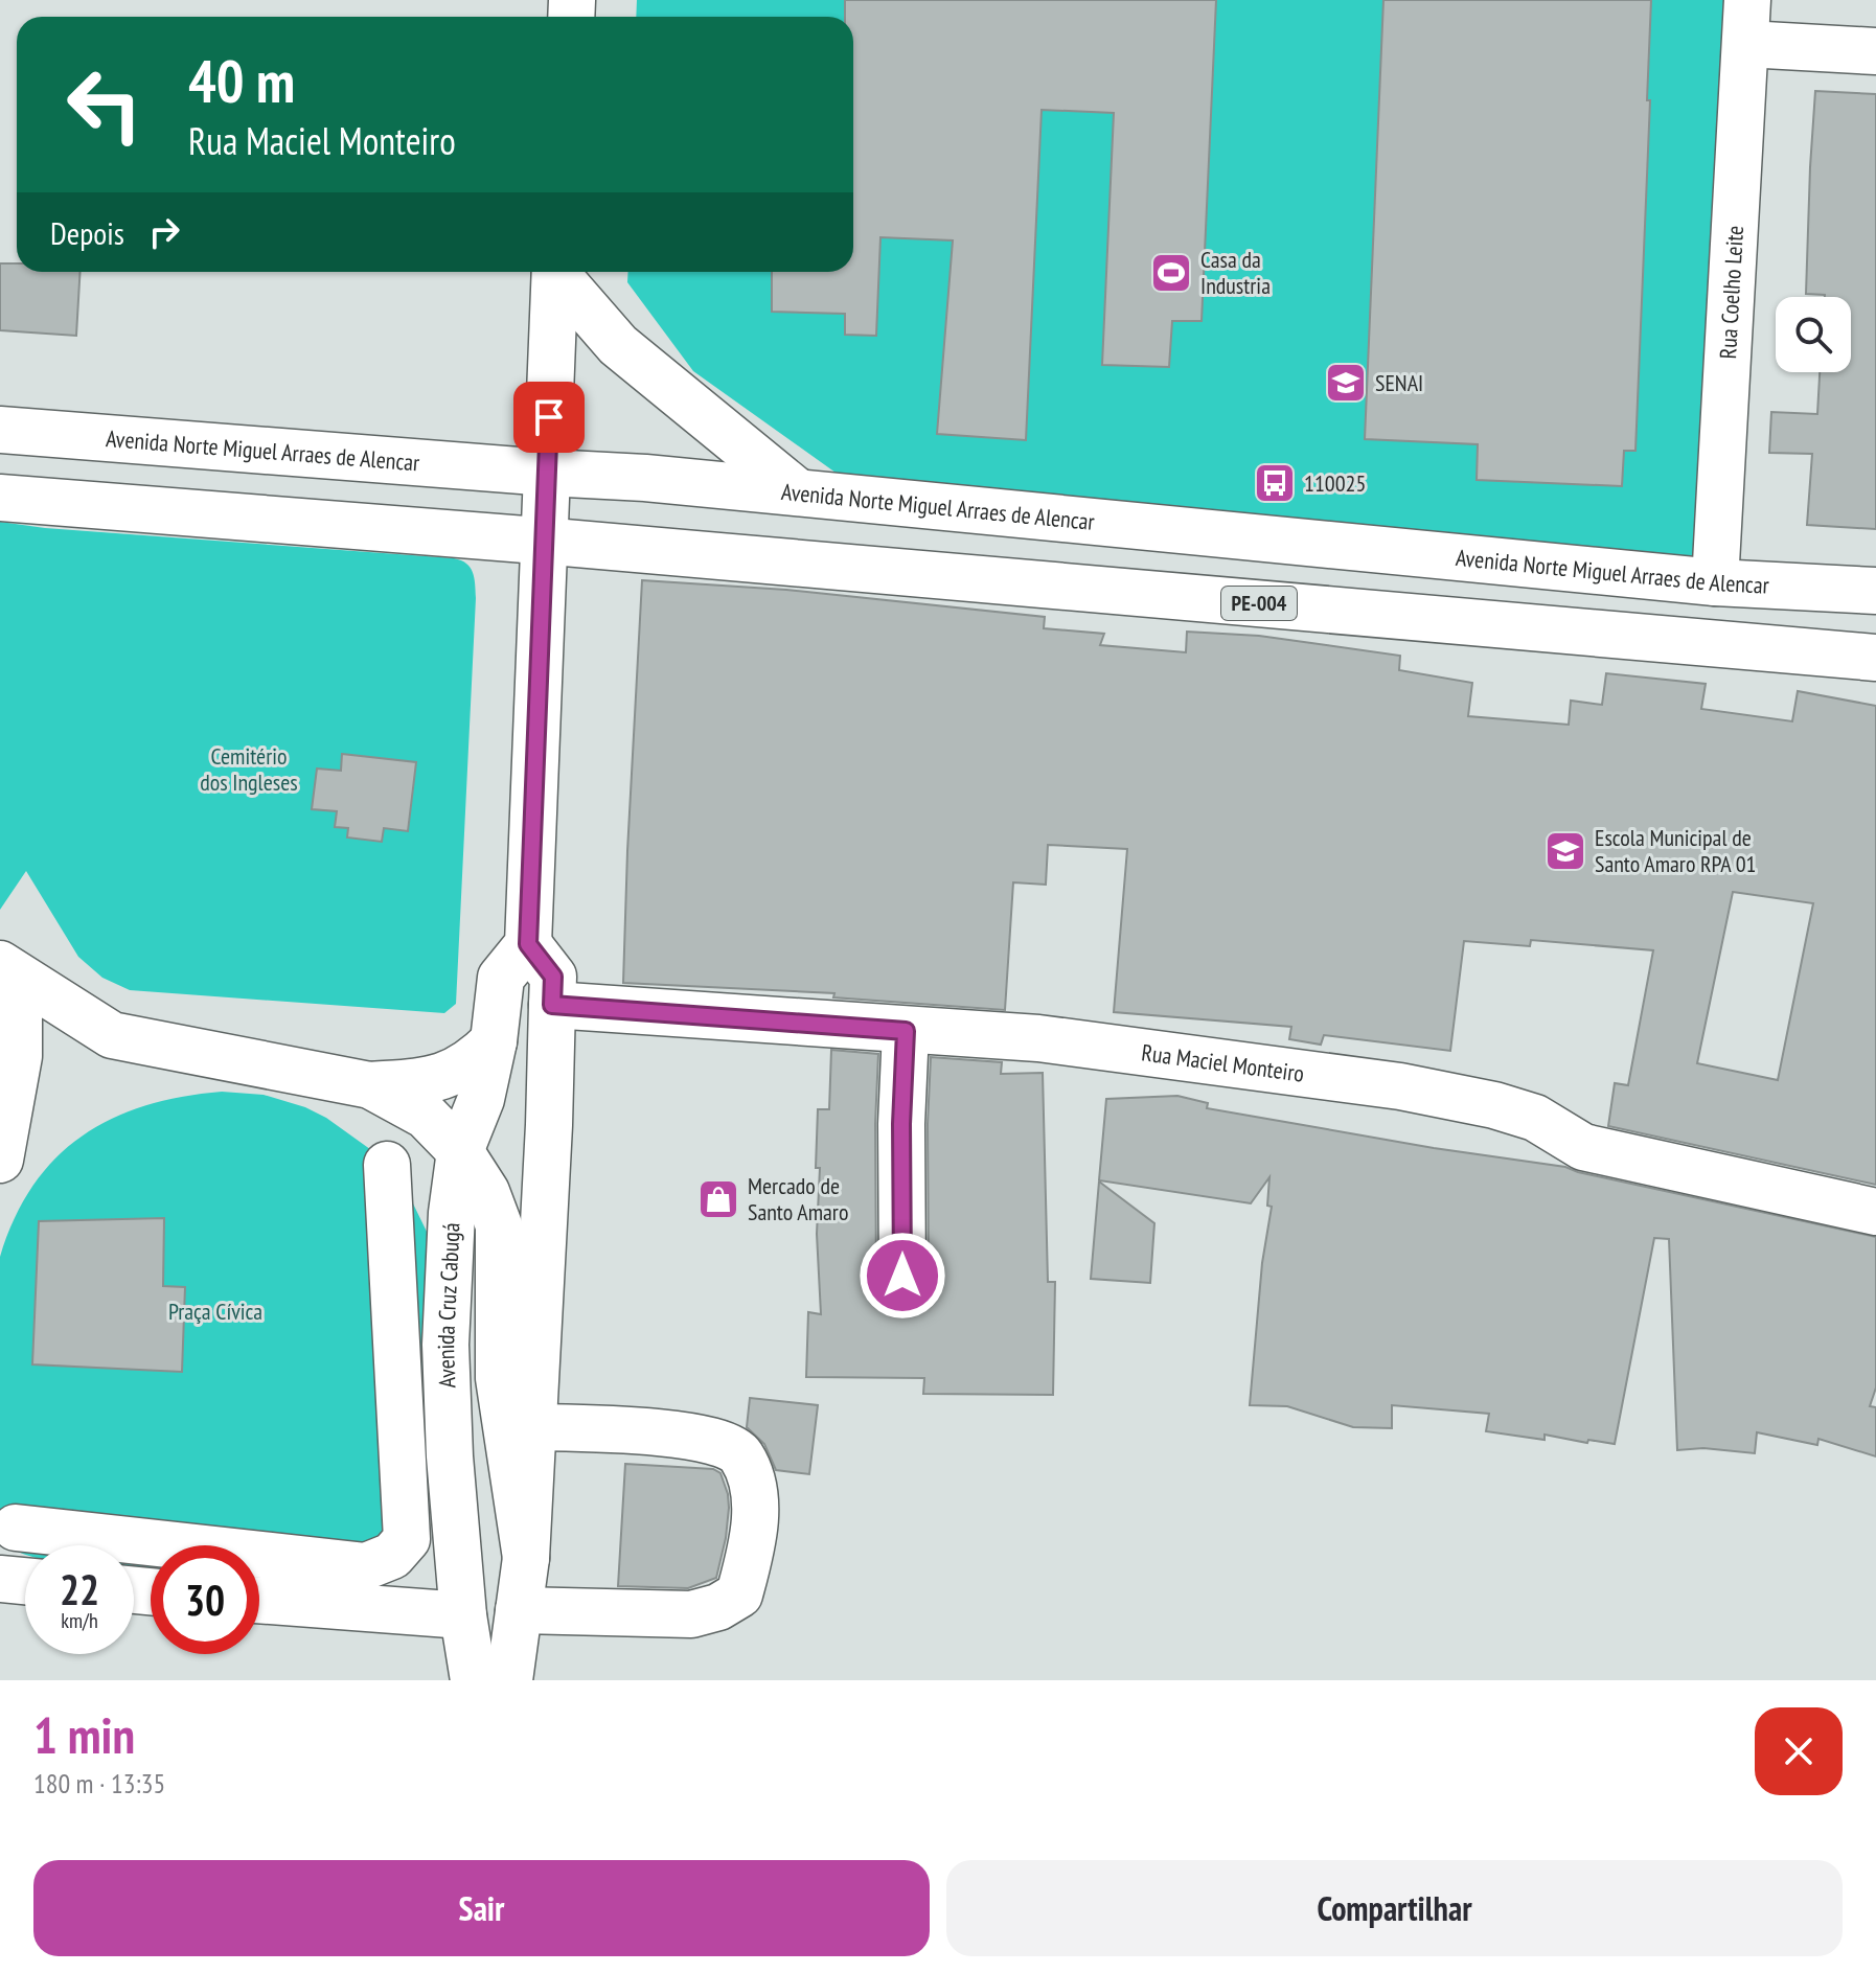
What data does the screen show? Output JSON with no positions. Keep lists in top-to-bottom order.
{
  "streets": {
    "main road": [
      "Rua Coelho Leite",
      "Avenida Norte Miguel Arraes de Alencar",
      "PE-004",
      "Rua Maciel Monteiro",
      "Avenida Cruz Cabugá"
    ]
  },
  "crossings": [
    ["Rua Coelho Leite", "Avenida Norte Miguel Arraes de Alencar"]
  ],
  "parks": ["Cemitério dos Ingleses", "Praça Cívica"],
  "places": {
    "sports": ["Casa da Industria"],
    "school or university": ["SENAI", "Escola Municipal de Santo Amaro RPA 01"],
    "bus stop": ["110025"],
    "shop": ["Mercado de Santo Amaro"]
  },
  "page": {
    "turn": ["40 m", "Rua Maciel Monteiro"],
    "then": "Depois",
    "speed": "22 km/h",
    "limit": "30",
    "heading": ["1 min", "180 m · 13:35"],
    "buttons": ["Sair", "Compartilhar"]
  }
}
